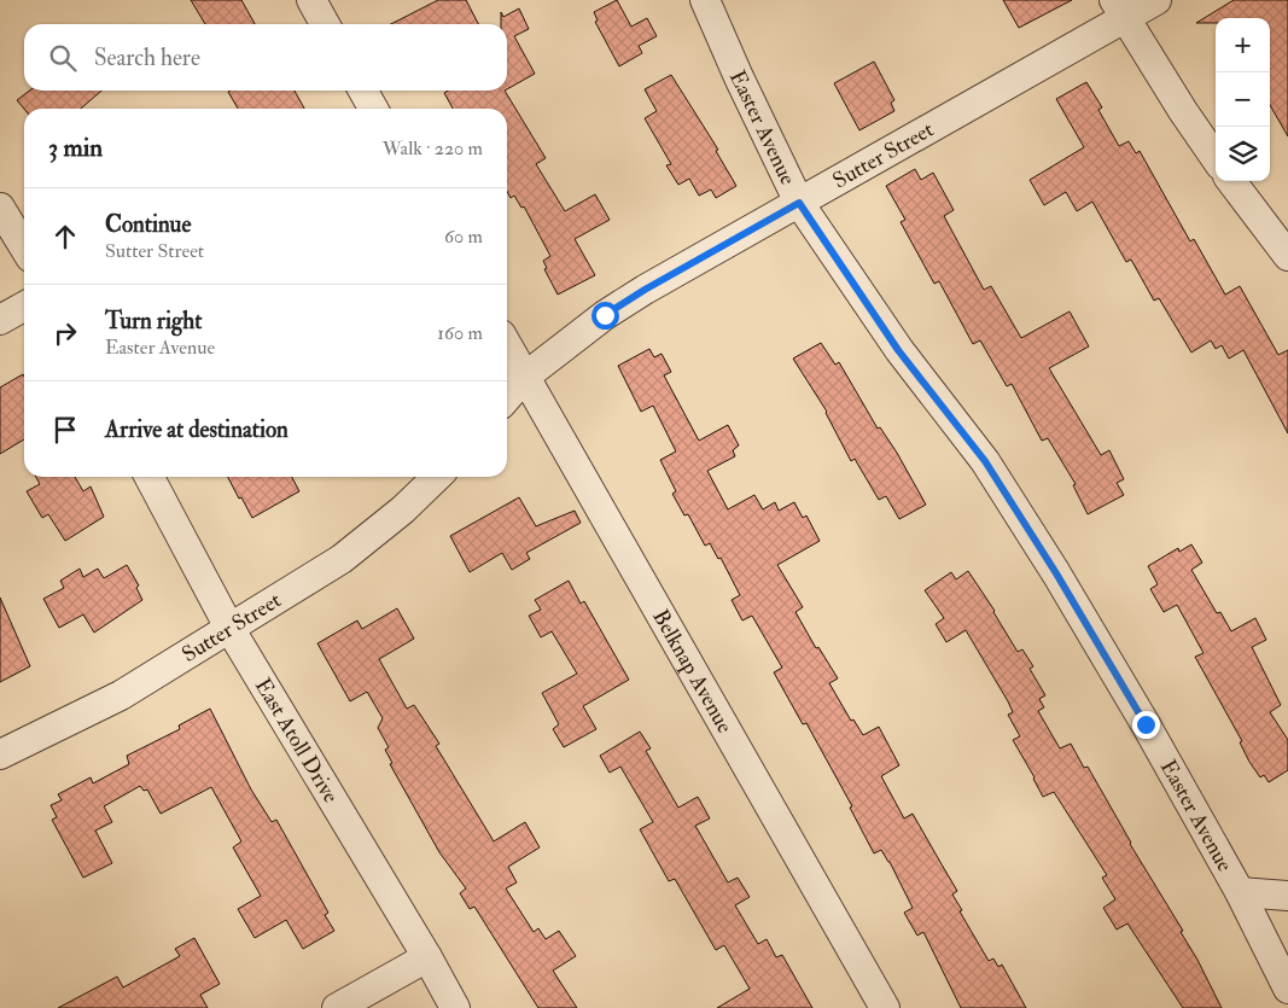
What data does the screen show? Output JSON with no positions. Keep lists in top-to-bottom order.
{
  "streets": {
    "street": [
      "Easter Avenue",
      "Sutter Street",
      "Belknap Avenue",
      "East Atoll Drive"
    ]
  },
  "crossings": [
    ["Easter Avenue", "Sutter Street"],
    ["Sutter Street", "Belknap Avenue"],
    ["Sutter Street", "East Atoll Drive"]
  ],
  "page": {
    "map_buttons": ["+", "−"],
    "search": "Search here",
    "heading": ["3 min", "Walk · 220 m"],
    "list": [
      ["Continue", "Sutter Street", "60 m"],
      ["Turn right", "Easter Avenue", "160 m"],
      "Arrive at destination"
    ]
  }
}
